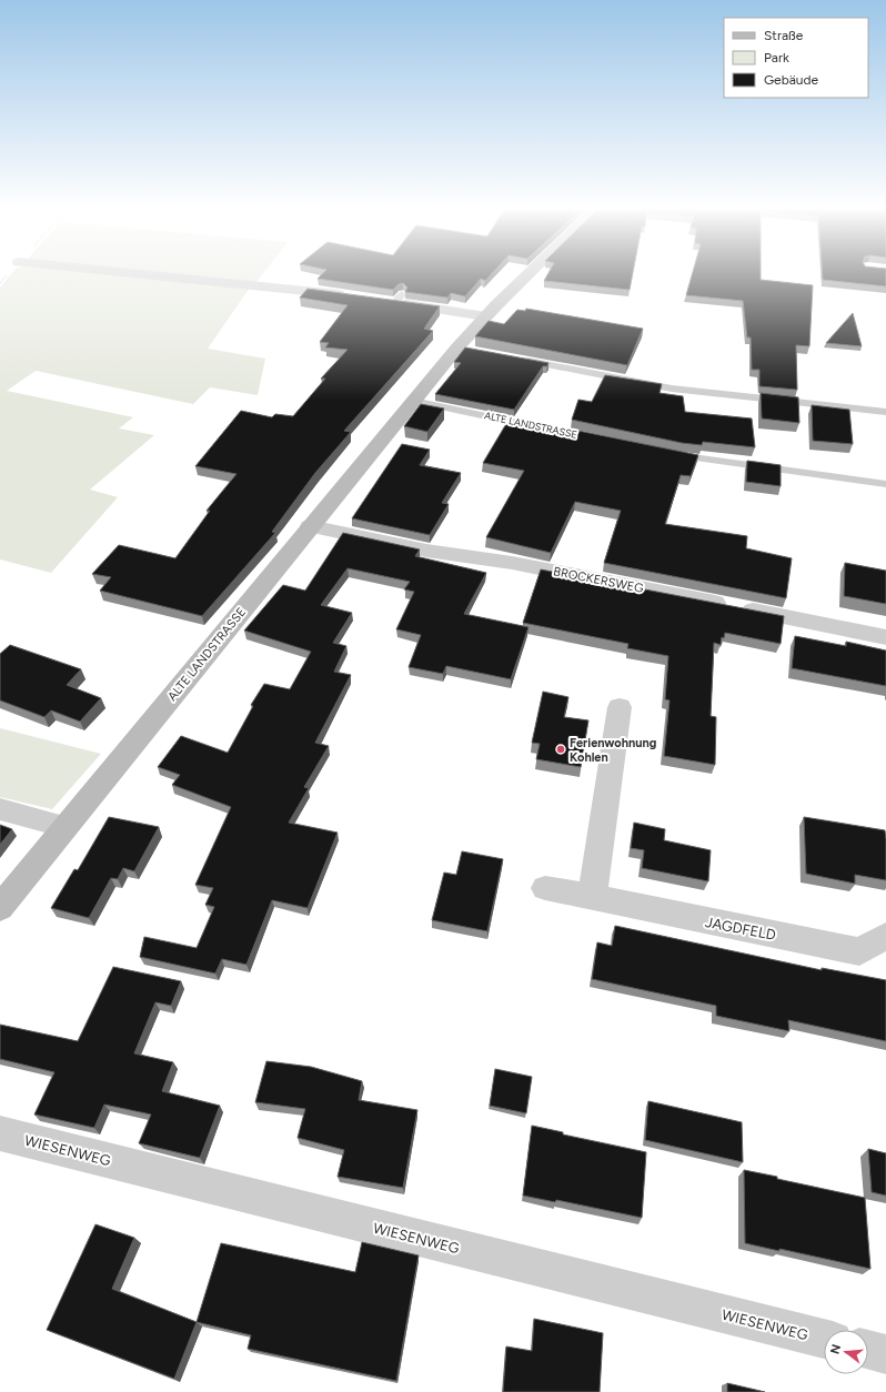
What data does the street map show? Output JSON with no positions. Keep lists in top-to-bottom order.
{
  "streets": {
    "main road": ["ALTE LANDSTRASSE"],
    "street": ["BROCKERSWEG", "JAGDFELD", "WIESENWEG"]
  },
  "crossings": [
    ["ALTE LANDSTRASSE", "BROCKERSWEG"]
  ],
  "places": ["Ferienwohnung Kohlen"],
  "legend": ["Straße", "Park", "Gebäude"],
  "north": "left"
}
